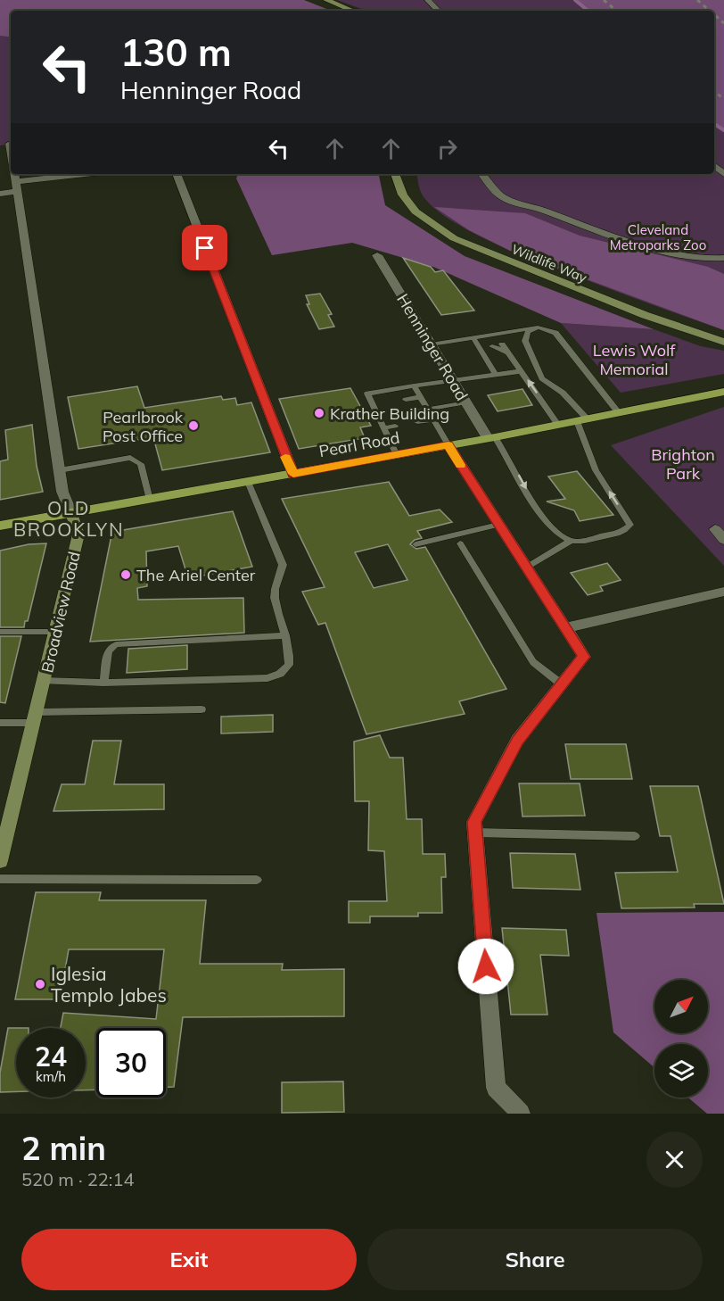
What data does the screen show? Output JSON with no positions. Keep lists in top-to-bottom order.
{
  "streets": {
    "main road": ["Pearl Road"],
    "street": ["Wildlife Way", "Henninger Road", "Broadview Road"]
  },
  "crossings": [
    ["Henninger Road", "Pearl Road"],
    ["Pearl Road", "Broadview Road"]
  ],
  "districts": ["OLD BROOKLYN"],
  "parks": ["Cleveland Metroparks Zoo", "Lewis Wolf Memorial", "Brighton Park"],
  "places": [
    "Krather Building",
    "Pearlbrook Post Office",
    "The Ariel Center",
    "Iglesia Templo Jabes"
  ],
  "north": "top right",
  "page": {
    "turn": ["130 m", "Henninger Road"],
    "speed": "24 km/h",
    "limit": "30",
    "heading": ["2 min", "520 m · 22:14"],
    "buttons": ["Exit", "Share"]
  }
}
